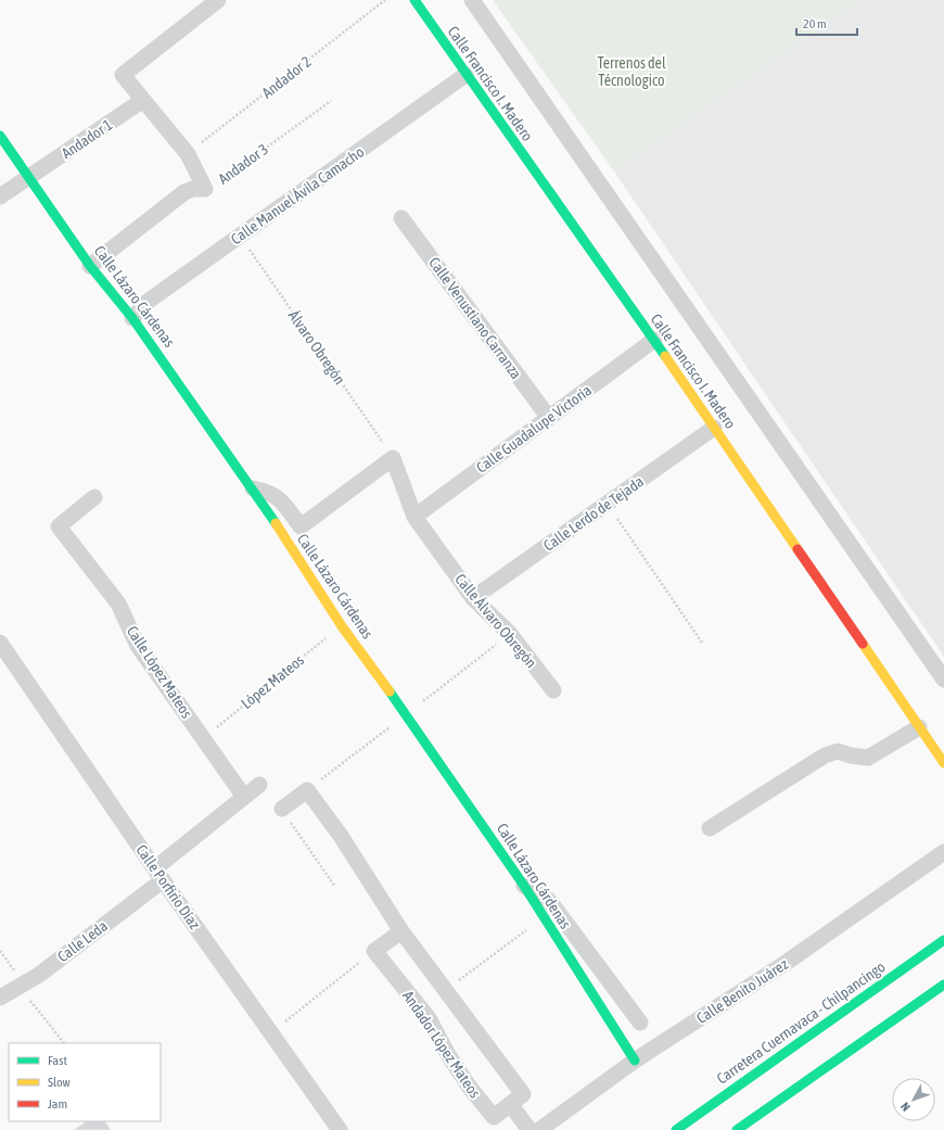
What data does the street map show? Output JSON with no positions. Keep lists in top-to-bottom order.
{
  "streets": {
    "street": [
      "Calle Francisco I. Madero",
      "Andador 1",
      "Andador 3",
      "Calle Manuel Ávila Camacho",
      "Calle Lázaro Cárdenas",
      "Calle Venustiano Carranza",
      "Calle Guadalupe Victoria",
      "Calle Lerdo de Tejada",
      "Calle Álvaro Obregón",
      "Calle López Mateos",
      "Calle Porfirio Díaz",
      "Calle Leda",
      "Calle Benito Juárez",
      "Carretera Cuernavaca - Chilpancingo",
      "Andador López Mateos"
    ],
    "path": ["Andador 2", "Álvaro Obregón", "López Mateos"]
  },
  "crossings": [
    ["Calle Francisco I. Madero", "Calle Manuel Ávila Camacho"],
    ["Calle Francisco I. Madero", "Calle Guadalupe Victoria"],
    ["Calle Francisco I. Madero", "Calle Lerdo de Tejada"],
    ["Andador 1", "Calle Lázaro Cárdenas"],
    ["Andador 3", "Calle Lázaro Cárdenas"],
    ["Calle Manuel Ávila Camacho", "Calle Lázaro Cárdenas"],
    ["Calle Manuel Ávila Camacho", "Álvaro Obregón"],
    ["Calle Lázaro Cárdenas", "López Mateos"],
    ["Calle Lázaro Cárdenas", "Calle Benito Juárez"],
    ["Calle Venustiano Carranza", "Calle Guadalupe Victoria"],
    ["Álvaro Obregón", "Calle Álvaro Obregón"],
    ["Calle Guadalupe Victoria", "Calle Álvaro Obregón"],
    ["Calle Lerdo de Tejada", "Calle Álvaro Obregón"],
    ["Calle López Mateos", "López Mateos"],
    ["Calle Porfirio Díaz", "Calle Leda"]
  ],
  "parks": ["Terrenos del Técnologico"],
  "legend": ["Fast", "Slow", "Jam"],
  "scale_bar": "20 m",
  "north": "bottom left"
}
